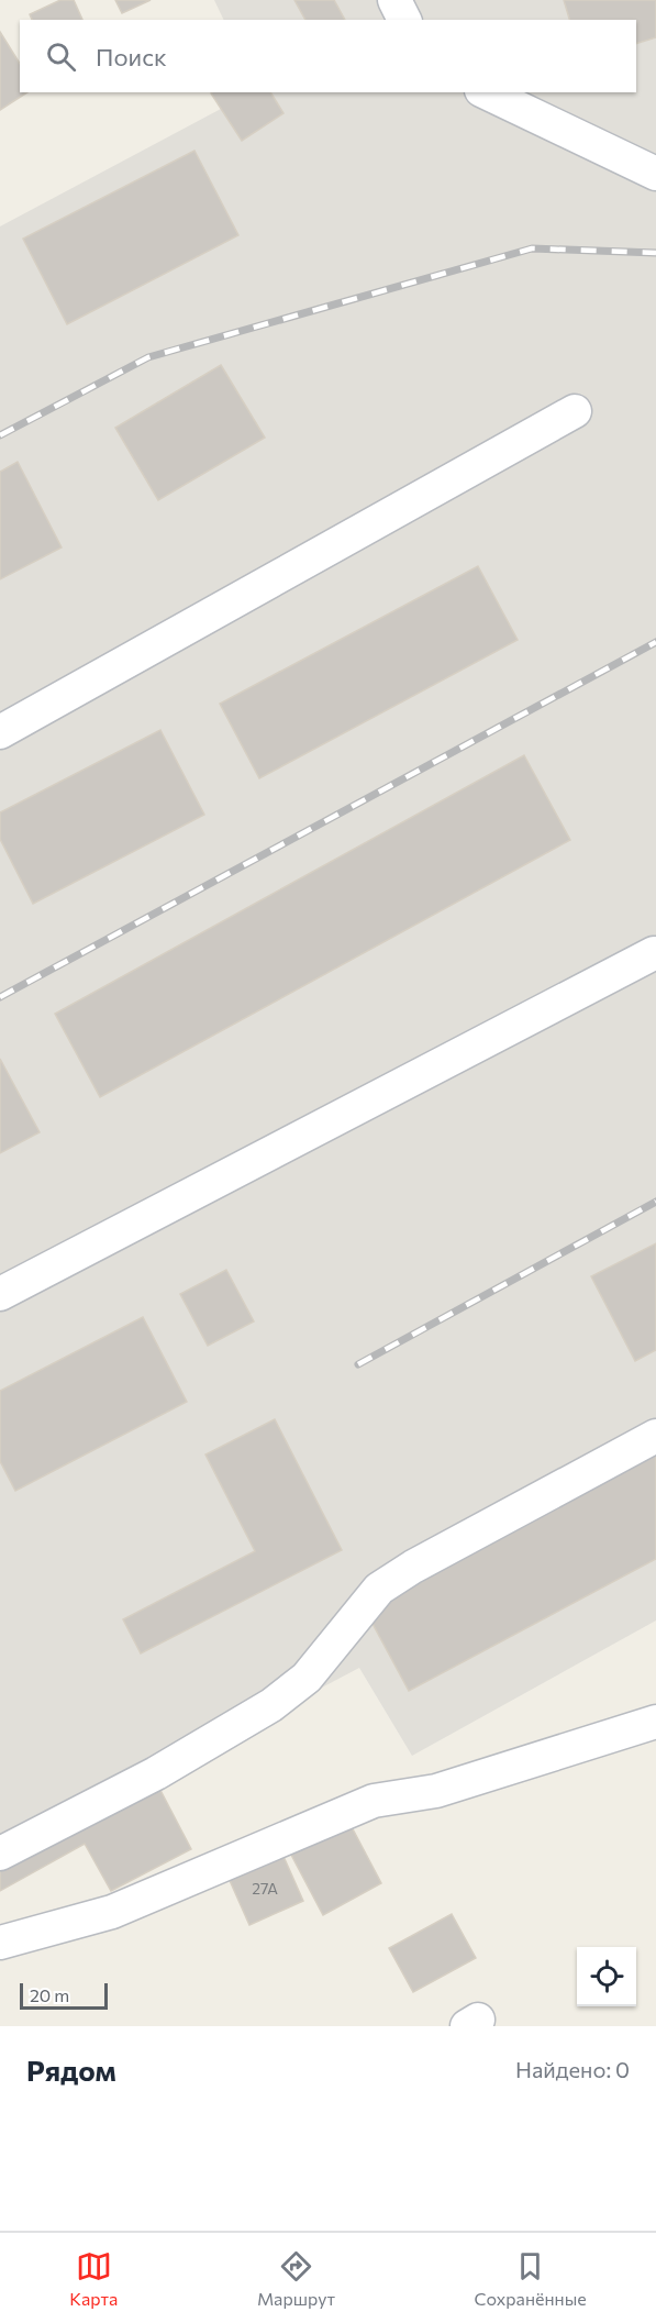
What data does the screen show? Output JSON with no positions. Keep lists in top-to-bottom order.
{
  "house_numbers": ["27А"],
  "scale_bar": "20 m",
  "page": {
    "search": "Поиск",
    "scale": "20 m",
    "heading": ["Рядом", "Найдено: 0"],
    "nav": ["Карта", "Маршрут", "Сохранённые"]
  }
}
